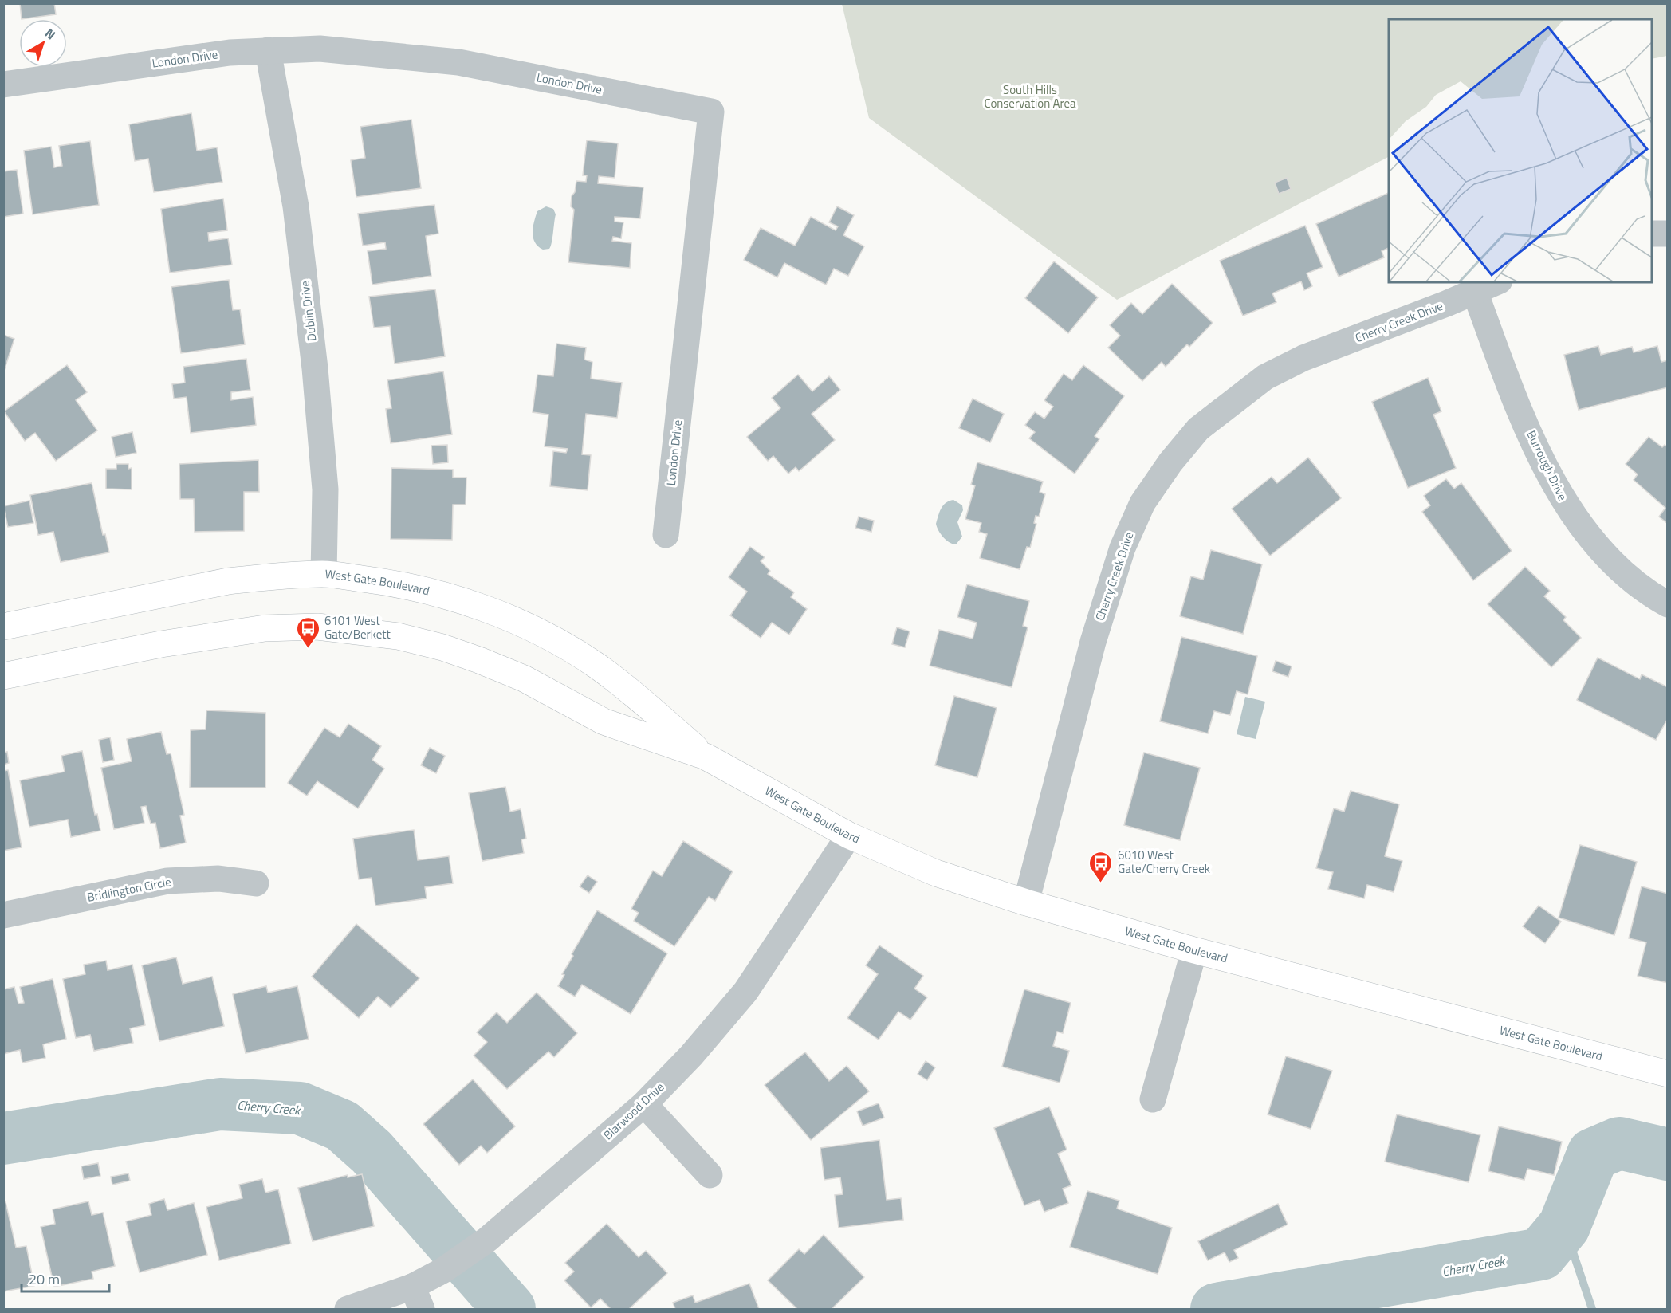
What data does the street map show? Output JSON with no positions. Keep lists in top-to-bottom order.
{
  "streets": {
    "main road": ["West Gate Boulevard"],
    "street": [
      "London Drive",
      "Dublin Drive",
      "Cherry Creek Drive",
      "Burrough Drive",
      "Bridlington Circle",
      "Blarwood Drive"
    ]
  },
  "crossings": [
    ["London Drive", "Dublin Drive"],
    ["Dublin Drive", "West Gate Boulevard"],
    ["Cherry Creek Drive", "Burrough Drive"],
    ["Cherry Creek Drive", "West Gate Boulevard"],
    ["West Gate Boulevard", "Blarwood Drive"]
  ],
  "water": ["Cherry Creek"],
  "parks": ["South Hills Conservation Area"],
  "places": {
    "bus stop": ["6101 West Gate/Berkett", "6010 West Gate/Cherry Creek"]
  },
  "scale_bar": "20 m",
  "north": "top right"
}
